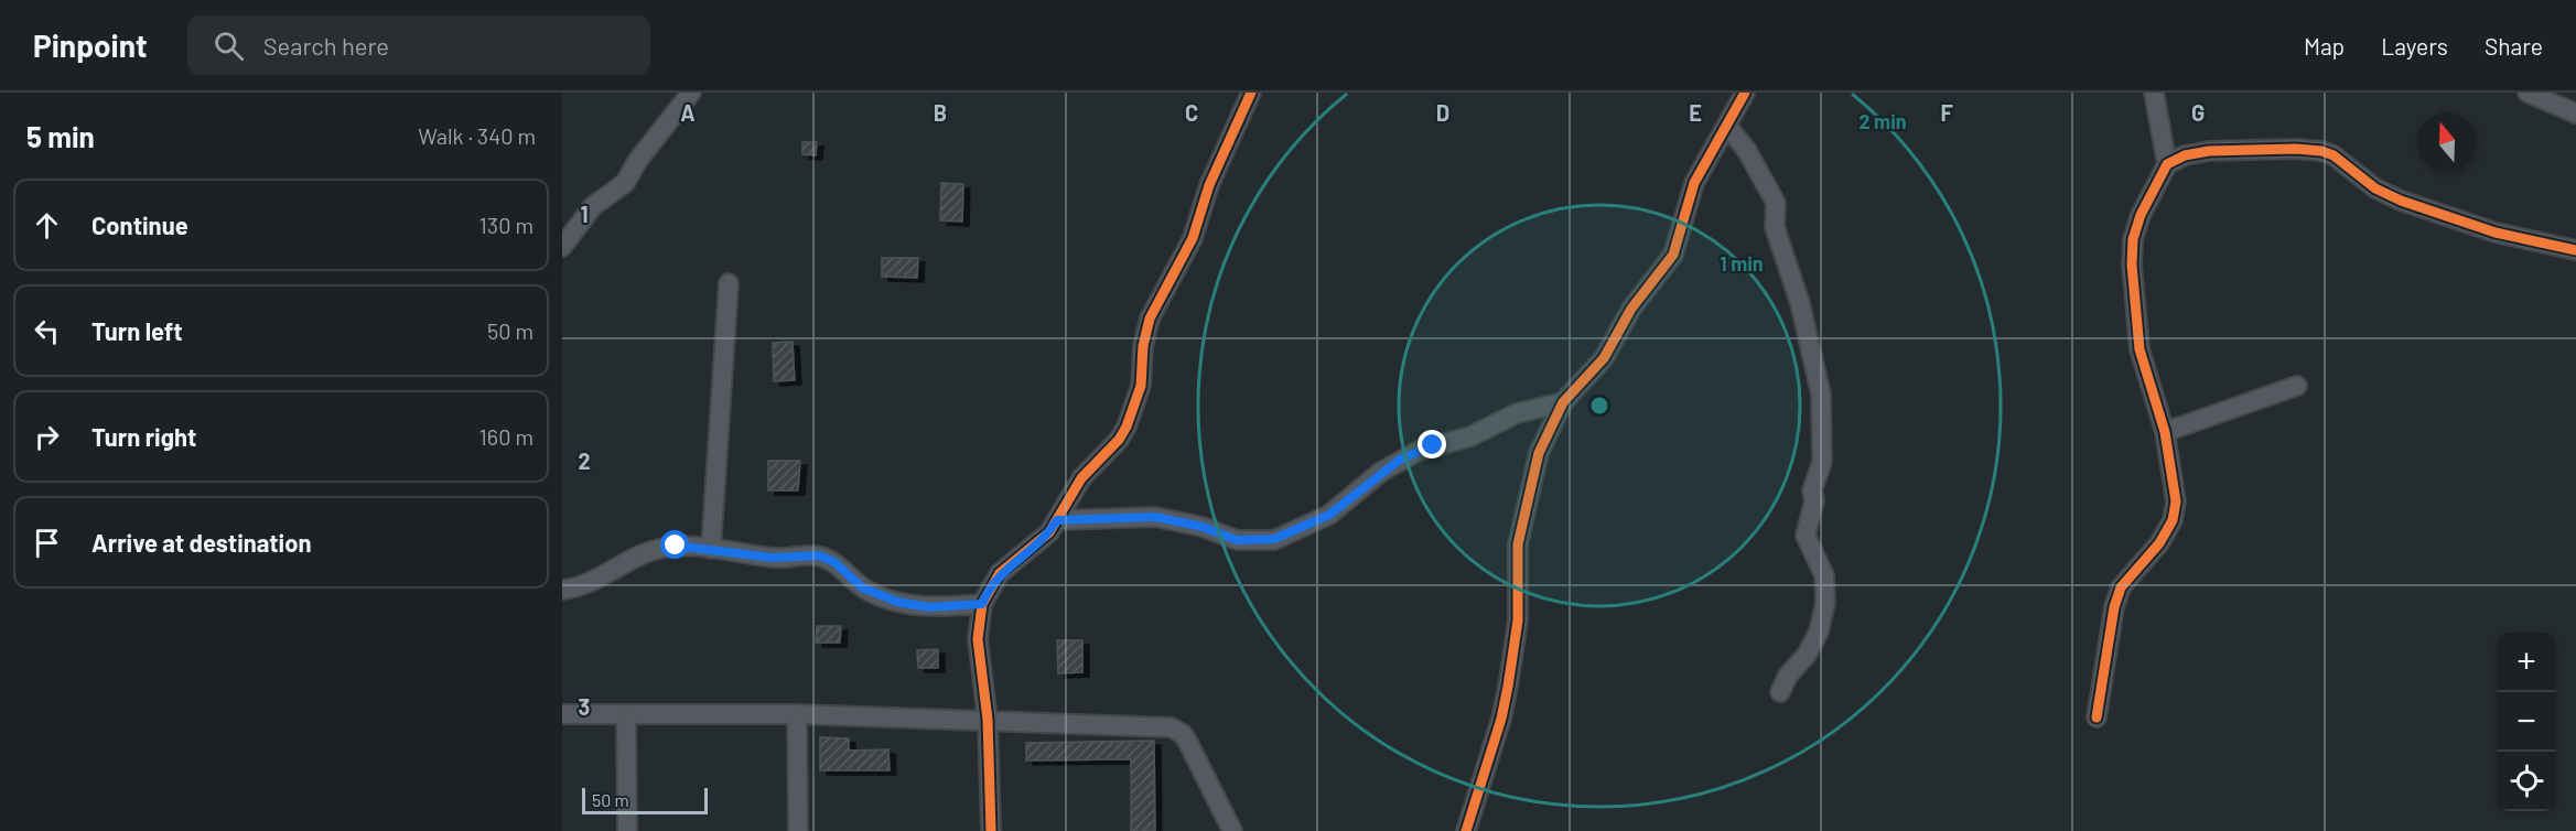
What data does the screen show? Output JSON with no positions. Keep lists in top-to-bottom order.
{
  "scale_bar": "50 m",
  "north": "top",
  "page": {
    "header": "Pinpoint",
    "search": "Search here",
    "nav": ["Map", "Layers", "Share"],
    "heading": ["5 min", "Walk · 340 m"],
    "list": [
      ["Continue", "130 m"],
      ["Turn left", "50 m"],
      ["Turn right", "160 m"],
      "Arrive at destination"
    ],
    "map_buttons": ["+", "−"],
    "scale": "50 m"
  },
  "grid": {
    "columns": [
      "A",
      "B",
      "C",
      "D",
      "E",
      "F",
      "G"
    ],
    "rows": ["1", "2", "3"]
  },
  "rings": ["2 min", "1 min"]
}
